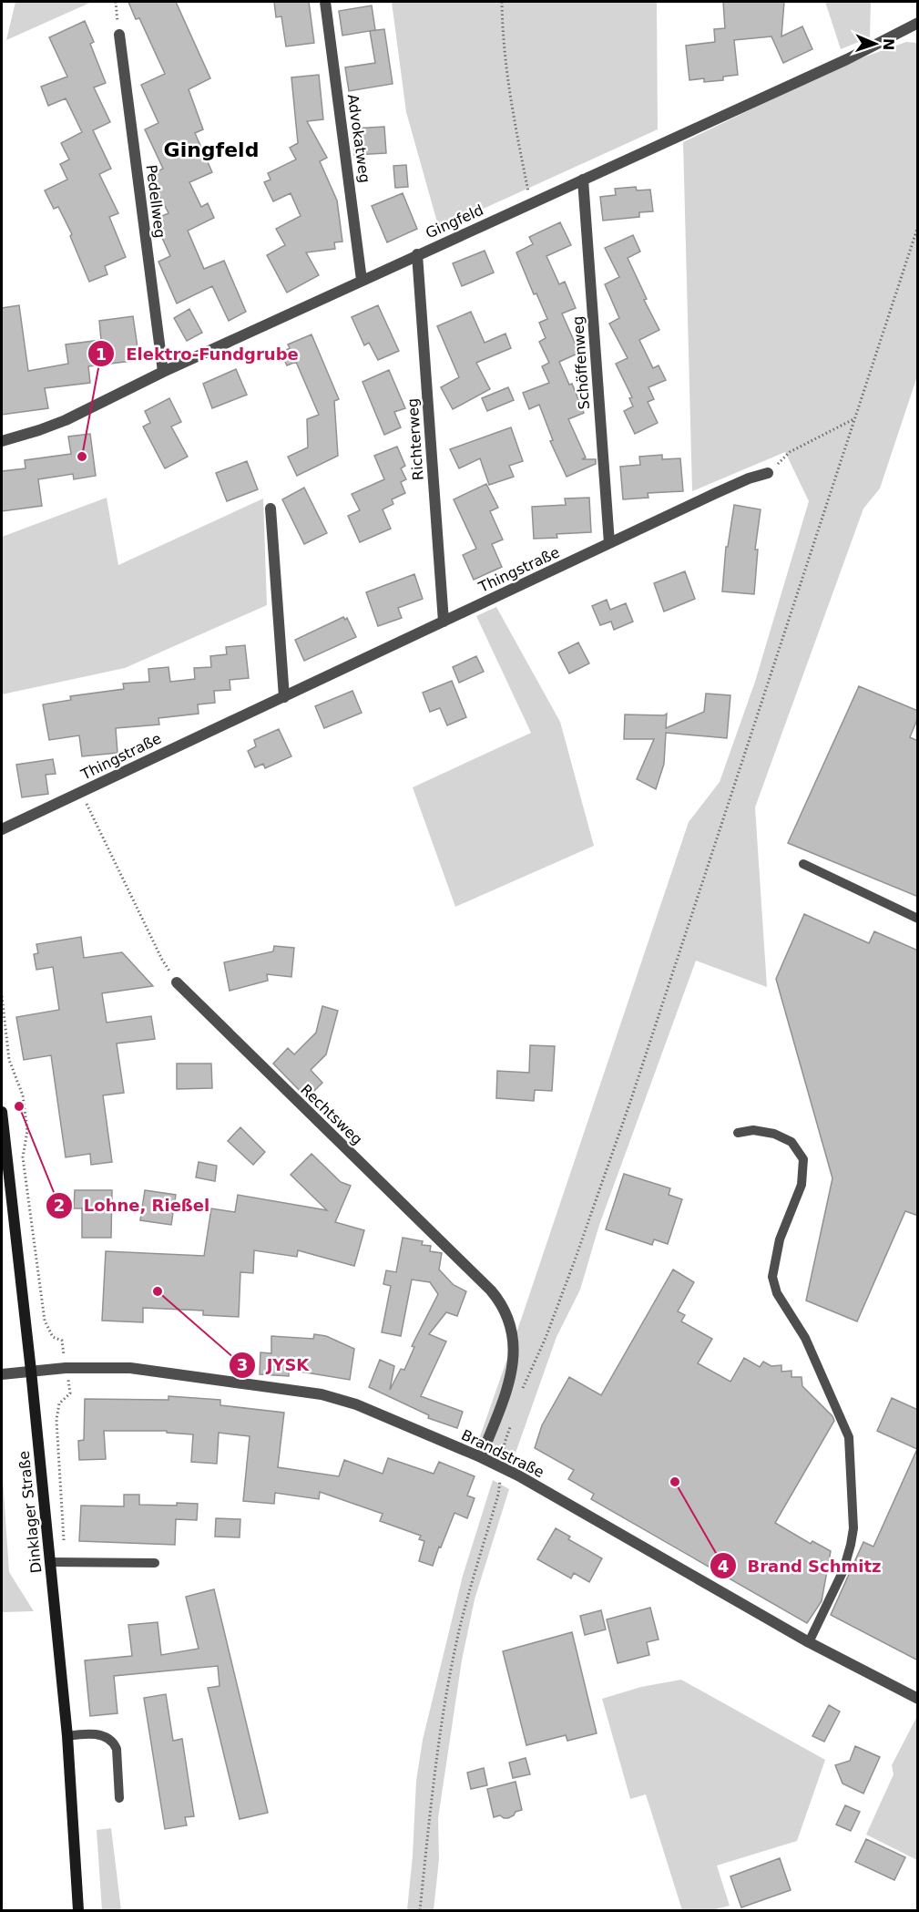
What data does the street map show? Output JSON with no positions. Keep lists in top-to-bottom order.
{
  "streets": {
    "main road": ["Dinklager Straße"],
    "street": [
      "Advokatweg",
      "Pedellweg",
      "Gingfeld",
      "Schöffenweg",
      "Richterweg",
      "Thingstraße",
      "Rechtsweg",
      "Brandstraße"
    ]
  },
  "crossings": [
    ["Advokatweg", "Gingfeld"],
    ["Pedellweg", "Gingfeld"],
    ["Gingfeld", "Schöffenweg"],
    ["Gingfeld", "Richterweg"],
    ["Schöffenweg", "Thingstraße"],
    ["Richterweg", "Thingstraße"],
    ["Rechtsweg", "Brandstraße"],
    ["Brandstraße", "Dinklager Straße"]
  ],
  "districts": ["Gingfeld"],
  "places": [
    "Elektro-Fundgrube",
    "Lohne, Rießel",
    "JYSK",
    "Brand Schmitz"
  ],
  "north": "right"
}
